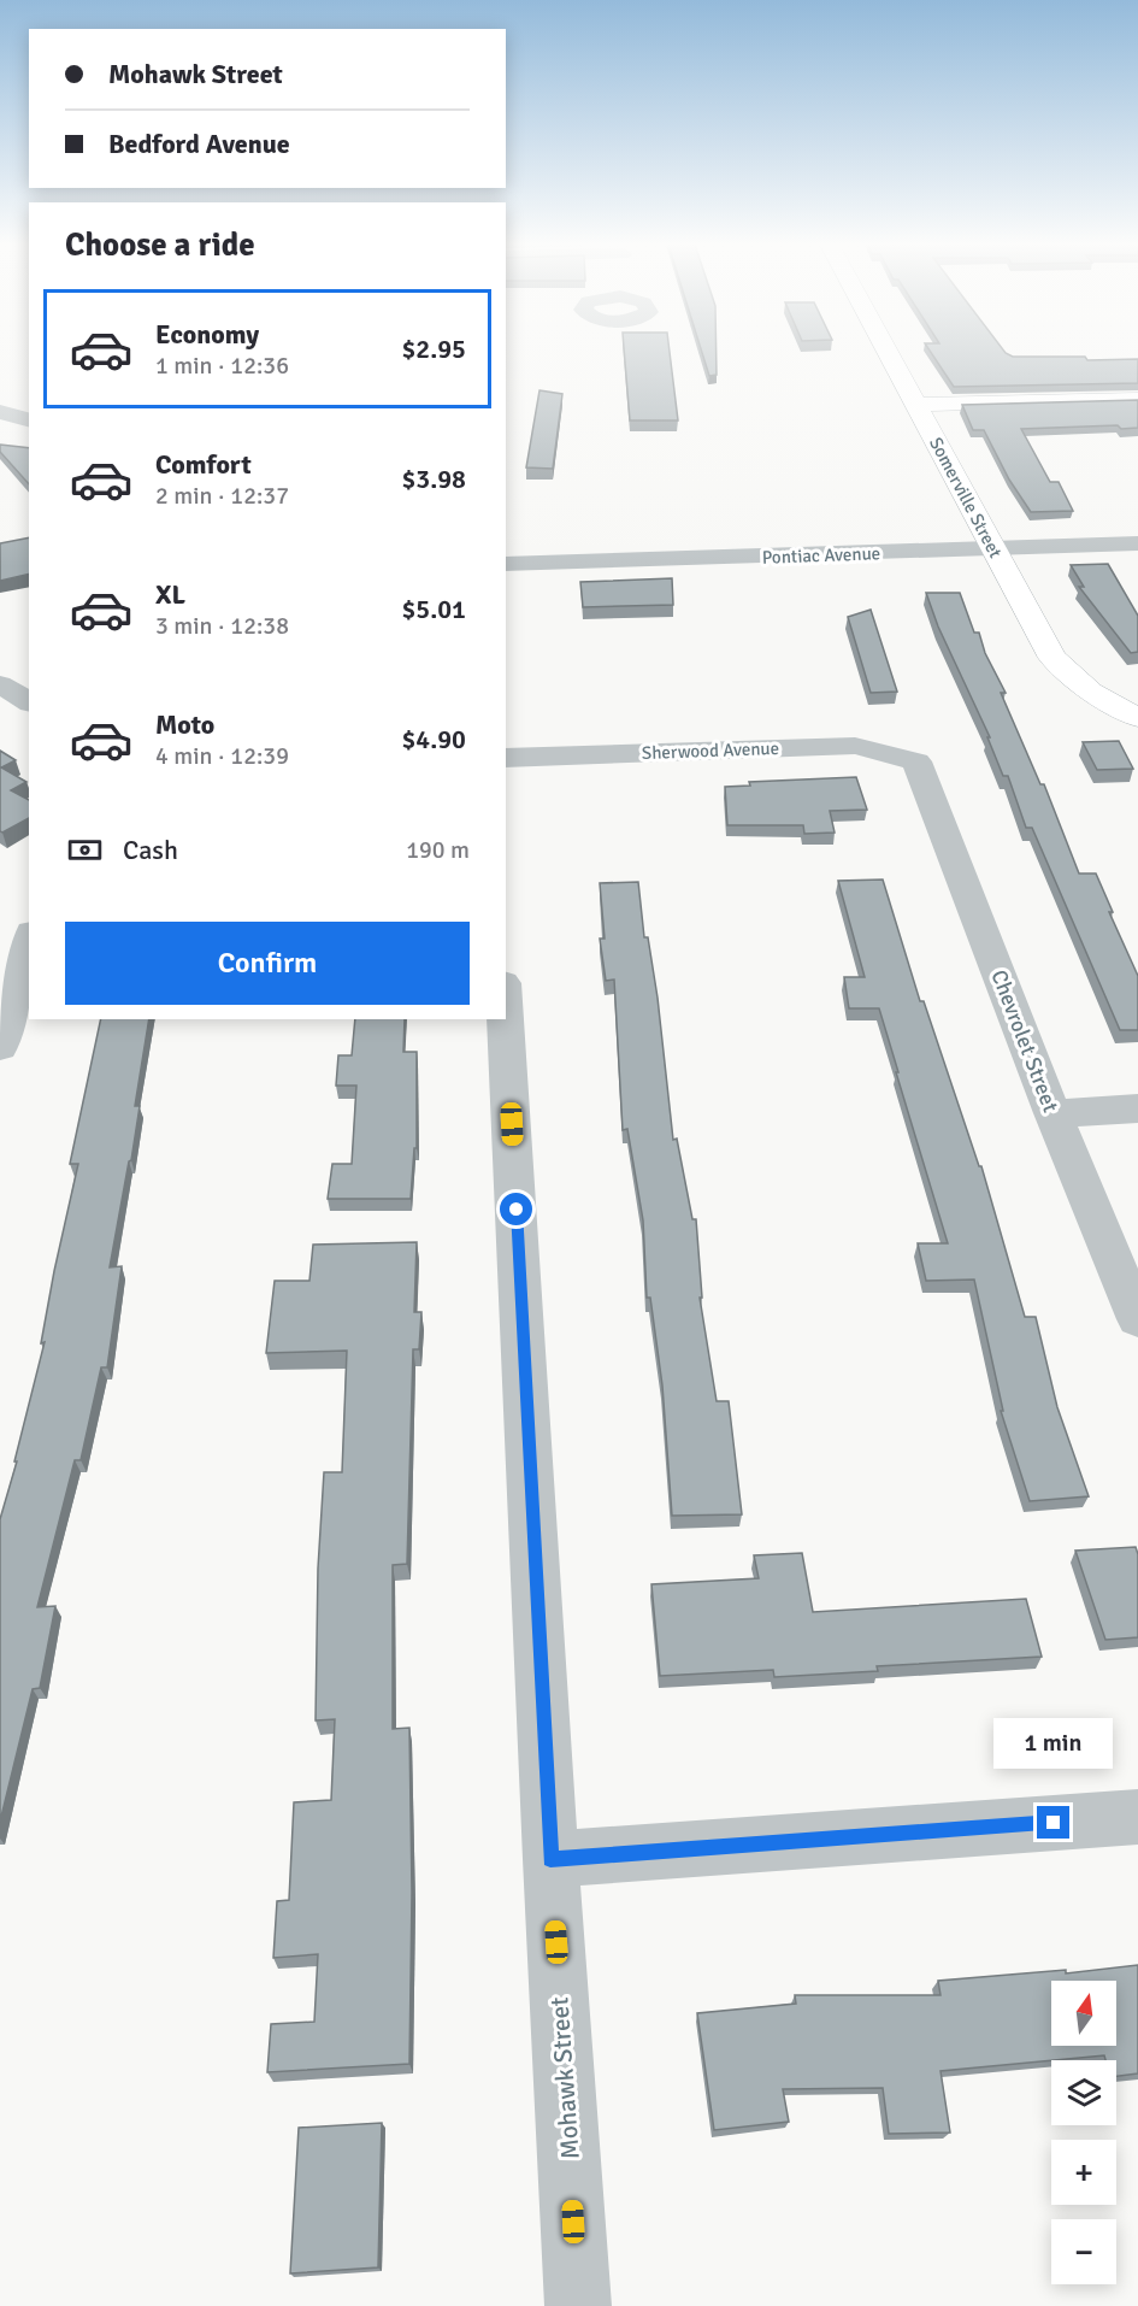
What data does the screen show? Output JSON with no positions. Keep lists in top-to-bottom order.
{
  "streets": {
    "street": [
      "Somerville Street",
      "Pontiac Avenue",
      "Sherwood Avenue",
      "Chevrolet Street",
      "Mohawk Street"
    ]
  },
  "crossings": [
    ["Somerville Street", "Pontiac Avenue"],
    ["Sherwood Avenue", "Chevrolet Street"]
  ],
  "north": "top",
  "page": {
    "banner": ["Mohawk Street", "Bedford Avenue"],
    "heading": "Choose a ride",
    "list": [
      {
        "name": "Economy",
        "note": "1 min · 12:36",
        "value": "$2.95"
      },
      {
        "name": "Comfort",
        "note": "2 min · 12:37",
        "value": "$3.98"
      },
      {
        "name": "XL",
        "note": "3 min · 12:38",
        "value": "$5.01"
      },
      {
        "name": "Moto",
        "note": "4 min · 12:39",
        "value": "$4.90"
      }
    ],
    "pay": ["Cash", "190 m"],
    "buttons": "Confirm",
    "bubble": "1 min",
    "map_buttons": ["+", "−"]
  }
}
